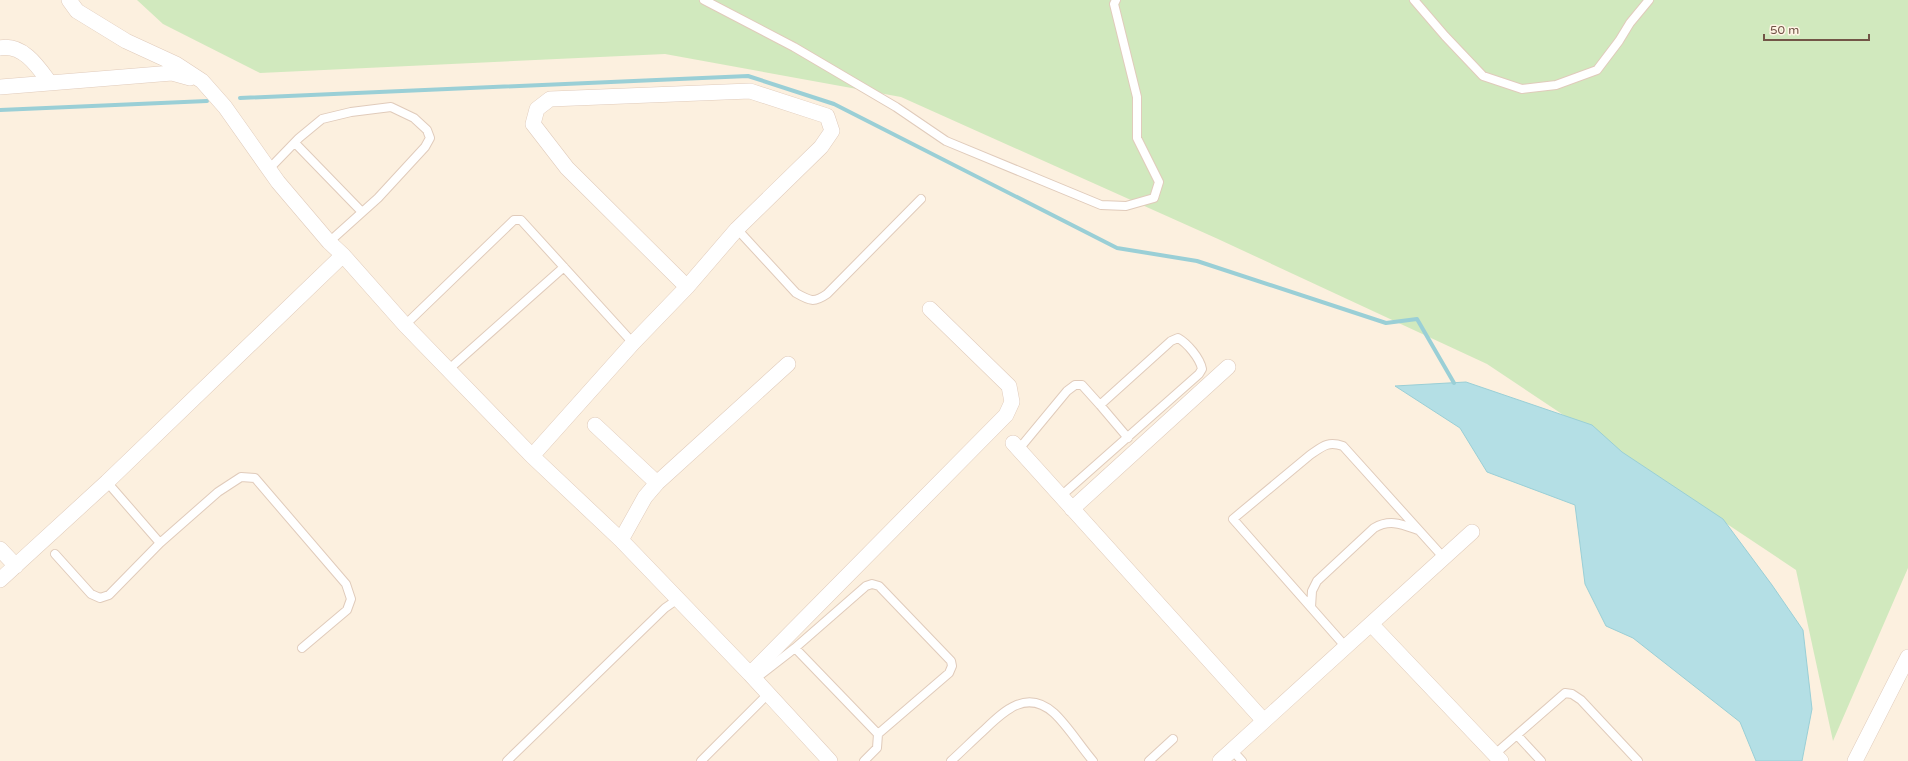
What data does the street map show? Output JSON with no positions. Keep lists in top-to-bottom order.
{
  "scale_bar": "50 m"
}
